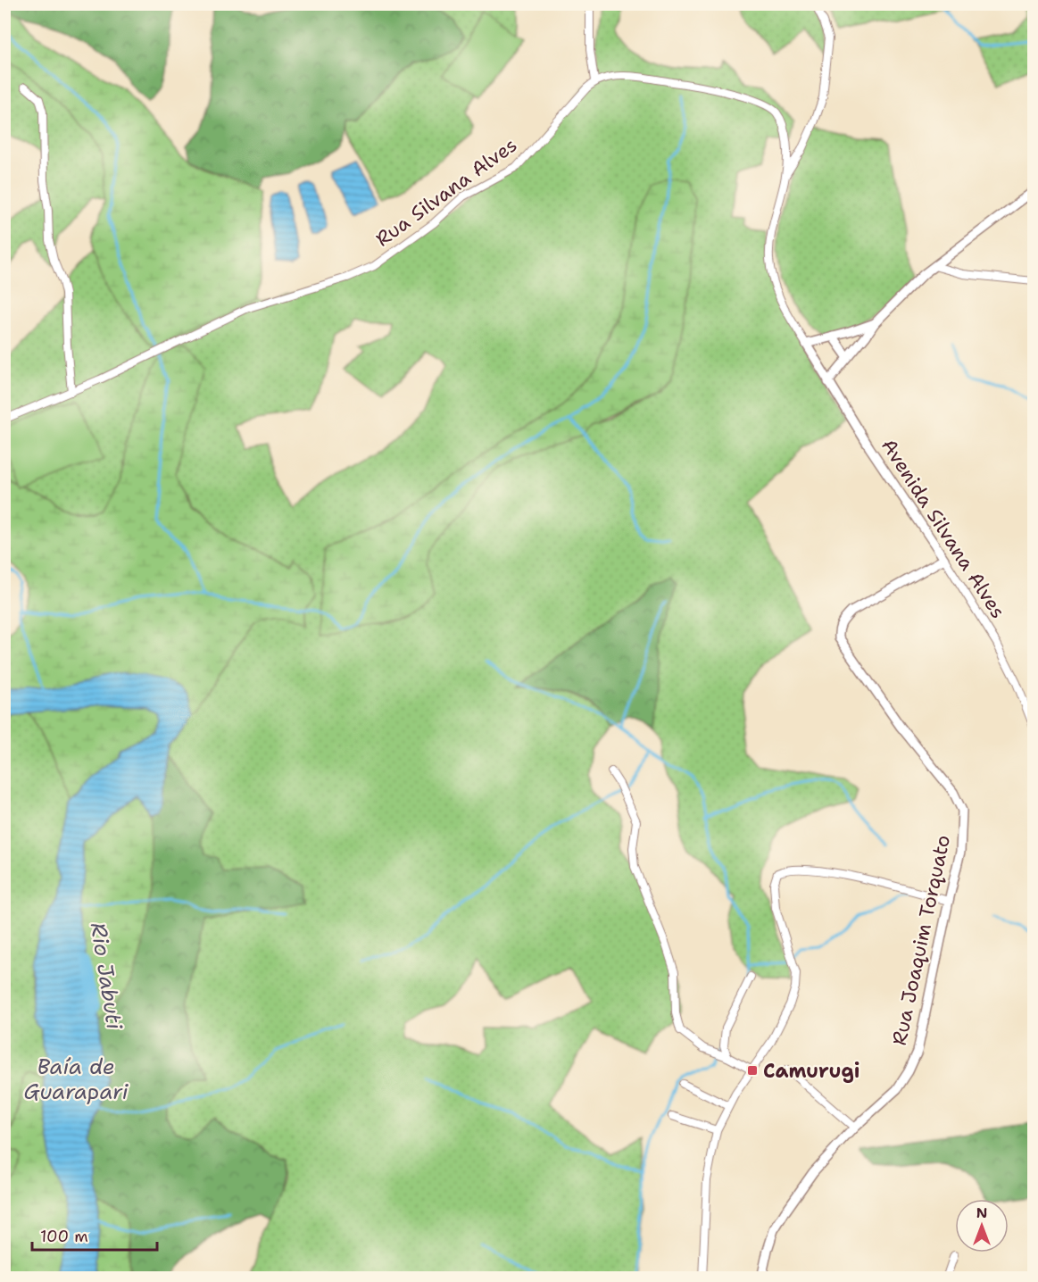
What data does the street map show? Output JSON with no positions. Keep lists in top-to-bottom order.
{
  "streets": {
    "street": ["Rua Silvana Alves", "Avenida Silvana Alves", "Rua Joaquim Torquato"]
  },
  "crossings": [
    ["Avenida Silvana Alves", "Rua Joaquim Torquato"]
  ],
  "water": ["Rio Jabuti", "Baía de Guarapari"],
  "places": {
    "transit": ["Camurugi"]
  },
  "scale_bar": "100 m",
  "north": "top"
}
